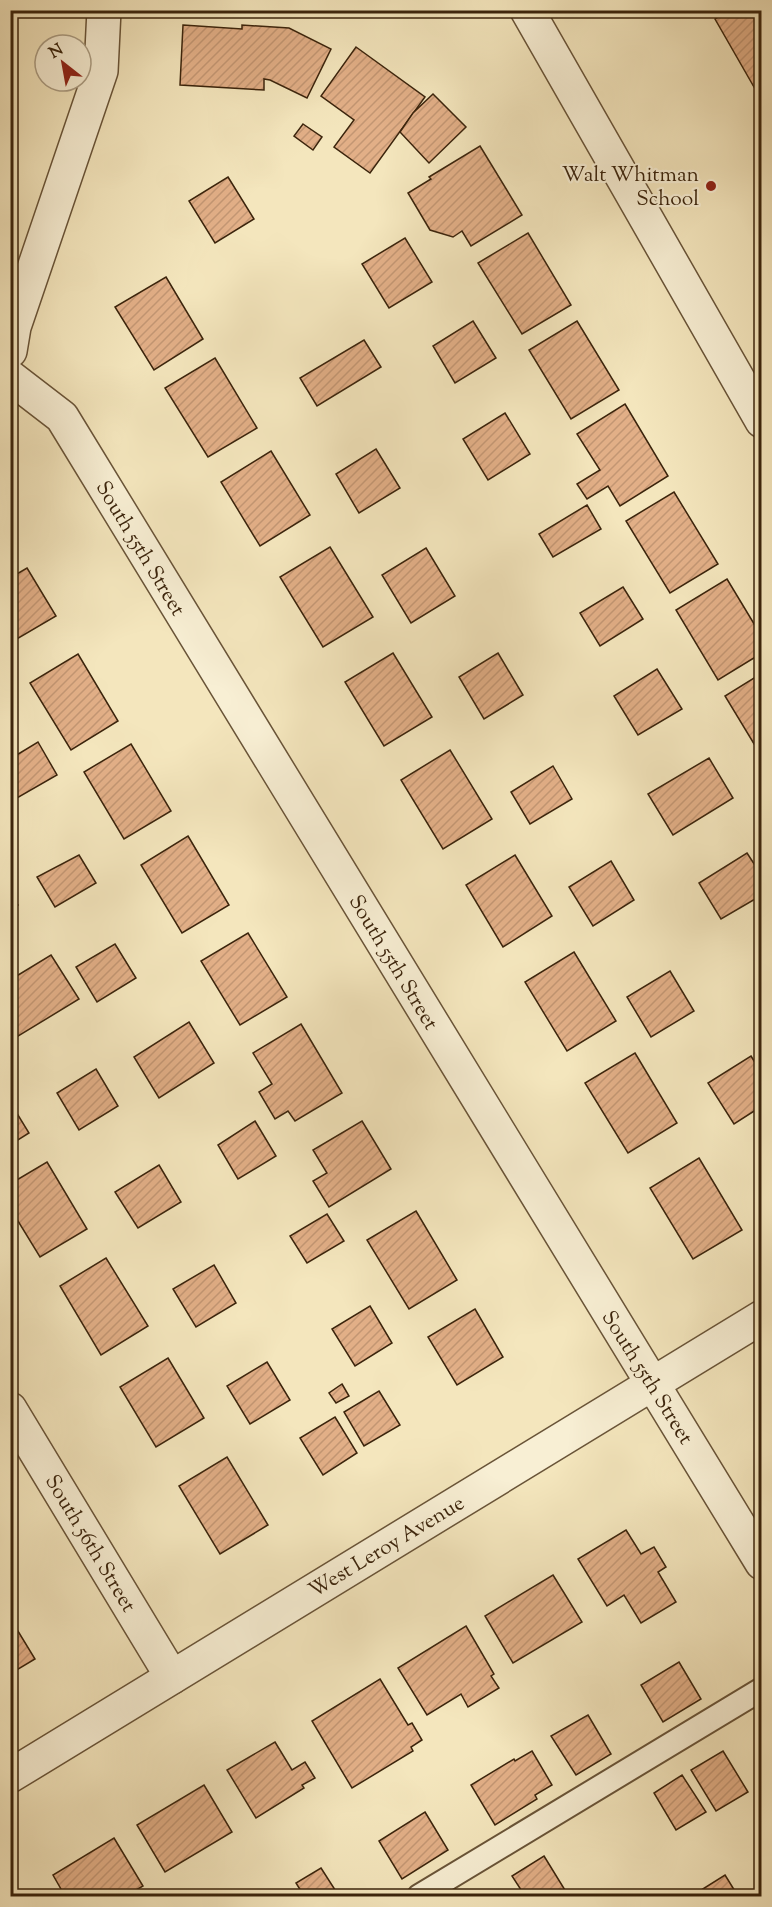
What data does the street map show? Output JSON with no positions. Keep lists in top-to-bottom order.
{
  "streets": {
    "street": ["South 55th Street", "South 56th Street", "West Leroy Avenue"]
  },
  "crossings": [
    ["South 55th Street", "West Leroy Avenue"],
    ["South 56th Street", "West Leroy Avenue"]
  ],
  "places": ["Walt Whitman School"],
  "north": "top left"
}
